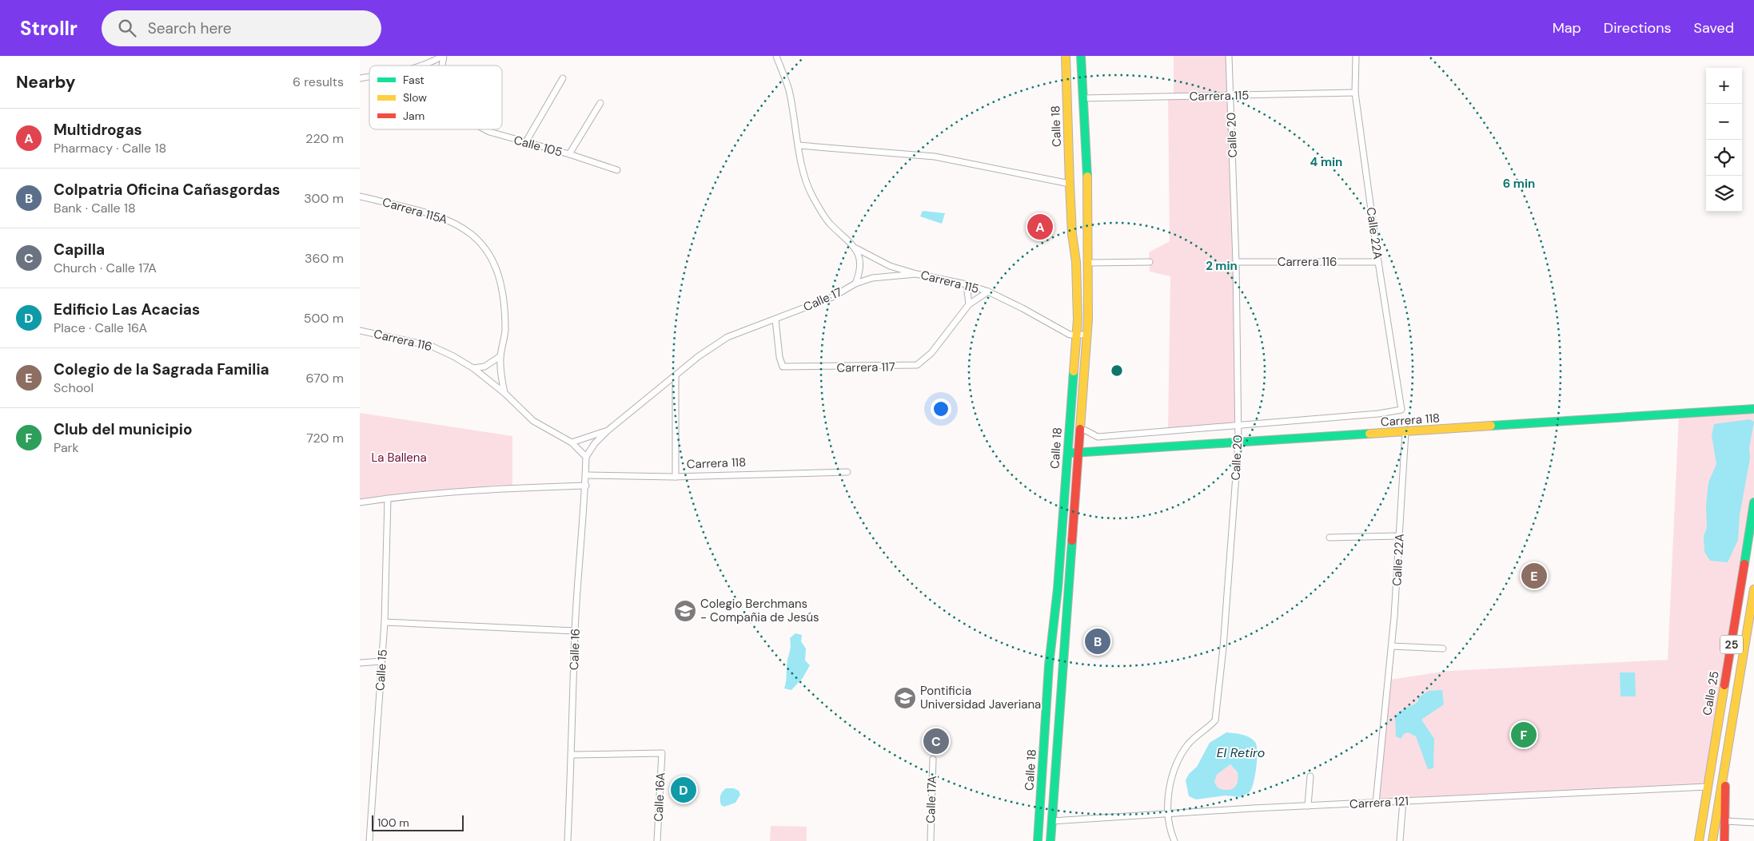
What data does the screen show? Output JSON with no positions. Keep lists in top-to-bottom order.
{
  "streets": {
    "main road": [
      "Calle 18",
      "Carrera 118",
      "25",
      "Calle 25"
    ],
    "street": [
      "Carrera 115",
      "Calle 20",
      "Calle 105",
      "Carrera 115A",
      "Calle 22A",
      "Carrera 116",
      "Calle 17",
      "Carrera 117",
      "Calle 16",
      "Calle 15",
      "Calle 16A",
      "Calle 17A",
      "Carrera 121"
    ]
  },
  "crossings": [
    ["Carrera 115", "Calle 18"],
    ["Carrera 115", "Calle 20"],
    ["Carrera 115", "Calle 22A"],
    ["Carrera 115", "Calle 17"],
    ["Carrera 115", "Carrera 117"],
    ["Calle 18", "Carrera 118"],
    ["Calle 18", "Carrera 121"],
    ["Calle 20", "Calle 22A"],
    ["Calle 20", "Carrera 116"],
    ["Calle 20", "Carrera 118"],
    ["Calle 20", "Carrera 121"],
    ["Calle 22A", "Carrera 116"],
    ["Calle 22A", "Carrera 118"],
    ["Calle 22A", "Carrera 121"],
    ["Carrera 116", "Calle 17"],
    ["Carrera 116", "Calle 16"],
    ["Calle 17", "Carrera 117"],
    ["Calle 17", "Calle 16"],
    ["Carrera 118", "Calle 16"],
    ["Calle 16", "Calle 16A"],
    ["Calle 25", "Carrera 121"]
  ],
  "water": ["El Retiro"],
  "parks": ["La Ballena"],
  "places": {
    "school or university": ["Colegio Berchmans - Compañia de Jesús", "Pontificia Universidad Javeriana"]
  },
  "legend": ["Fast", "Slow", "Jam"],
  "scale_bar": "100 m",
  "page": {
    "header": "Strollr",
    "search": "Search here",
    "nav": ["Map", "Directions", "Saved"],
    "heading": ["Nearby", "6 results"],
    "map_buttons": ["+", "−"],
    "list": [
      {
        "mark": "A",
        "name": "Multidrogas",
        "note": "Pharmacy · Calle 18",
        "value": "220 m"
      },
      {
        "mark": "B",
        "name": "Colpatria Oficina Cañasgordas",
        "note": "Bank · Calle 18",
        "value": "300 m"
      },
      {
        "mark": "C",
        "name": "Capilla",
        "note": "Church · Calle 17A",
        "value": "360 m"
      },
      {
        "mark": "D",
        "name": "Edificio Las Acacias",
        "note": "Place · Calle 16A",
        "value": "500 m"
      },
      {
        "mark": "E",
        "name": "Colegio de la Sagrada Familia",
        "note": "School",
        "value": "670 m"
      },
      {
        "mark": "F",
        "name": "Club del municipio",
        "note": "Park",
        "value": "720 m"
      }
    ],
    "pins": [
      "A",
      "E",
      "B",
      "F",
      "C",
      "D"
    ],
    "scale": "100 m"
  },
  "rings": ["4 min", "6 min", "2 min"]
}
